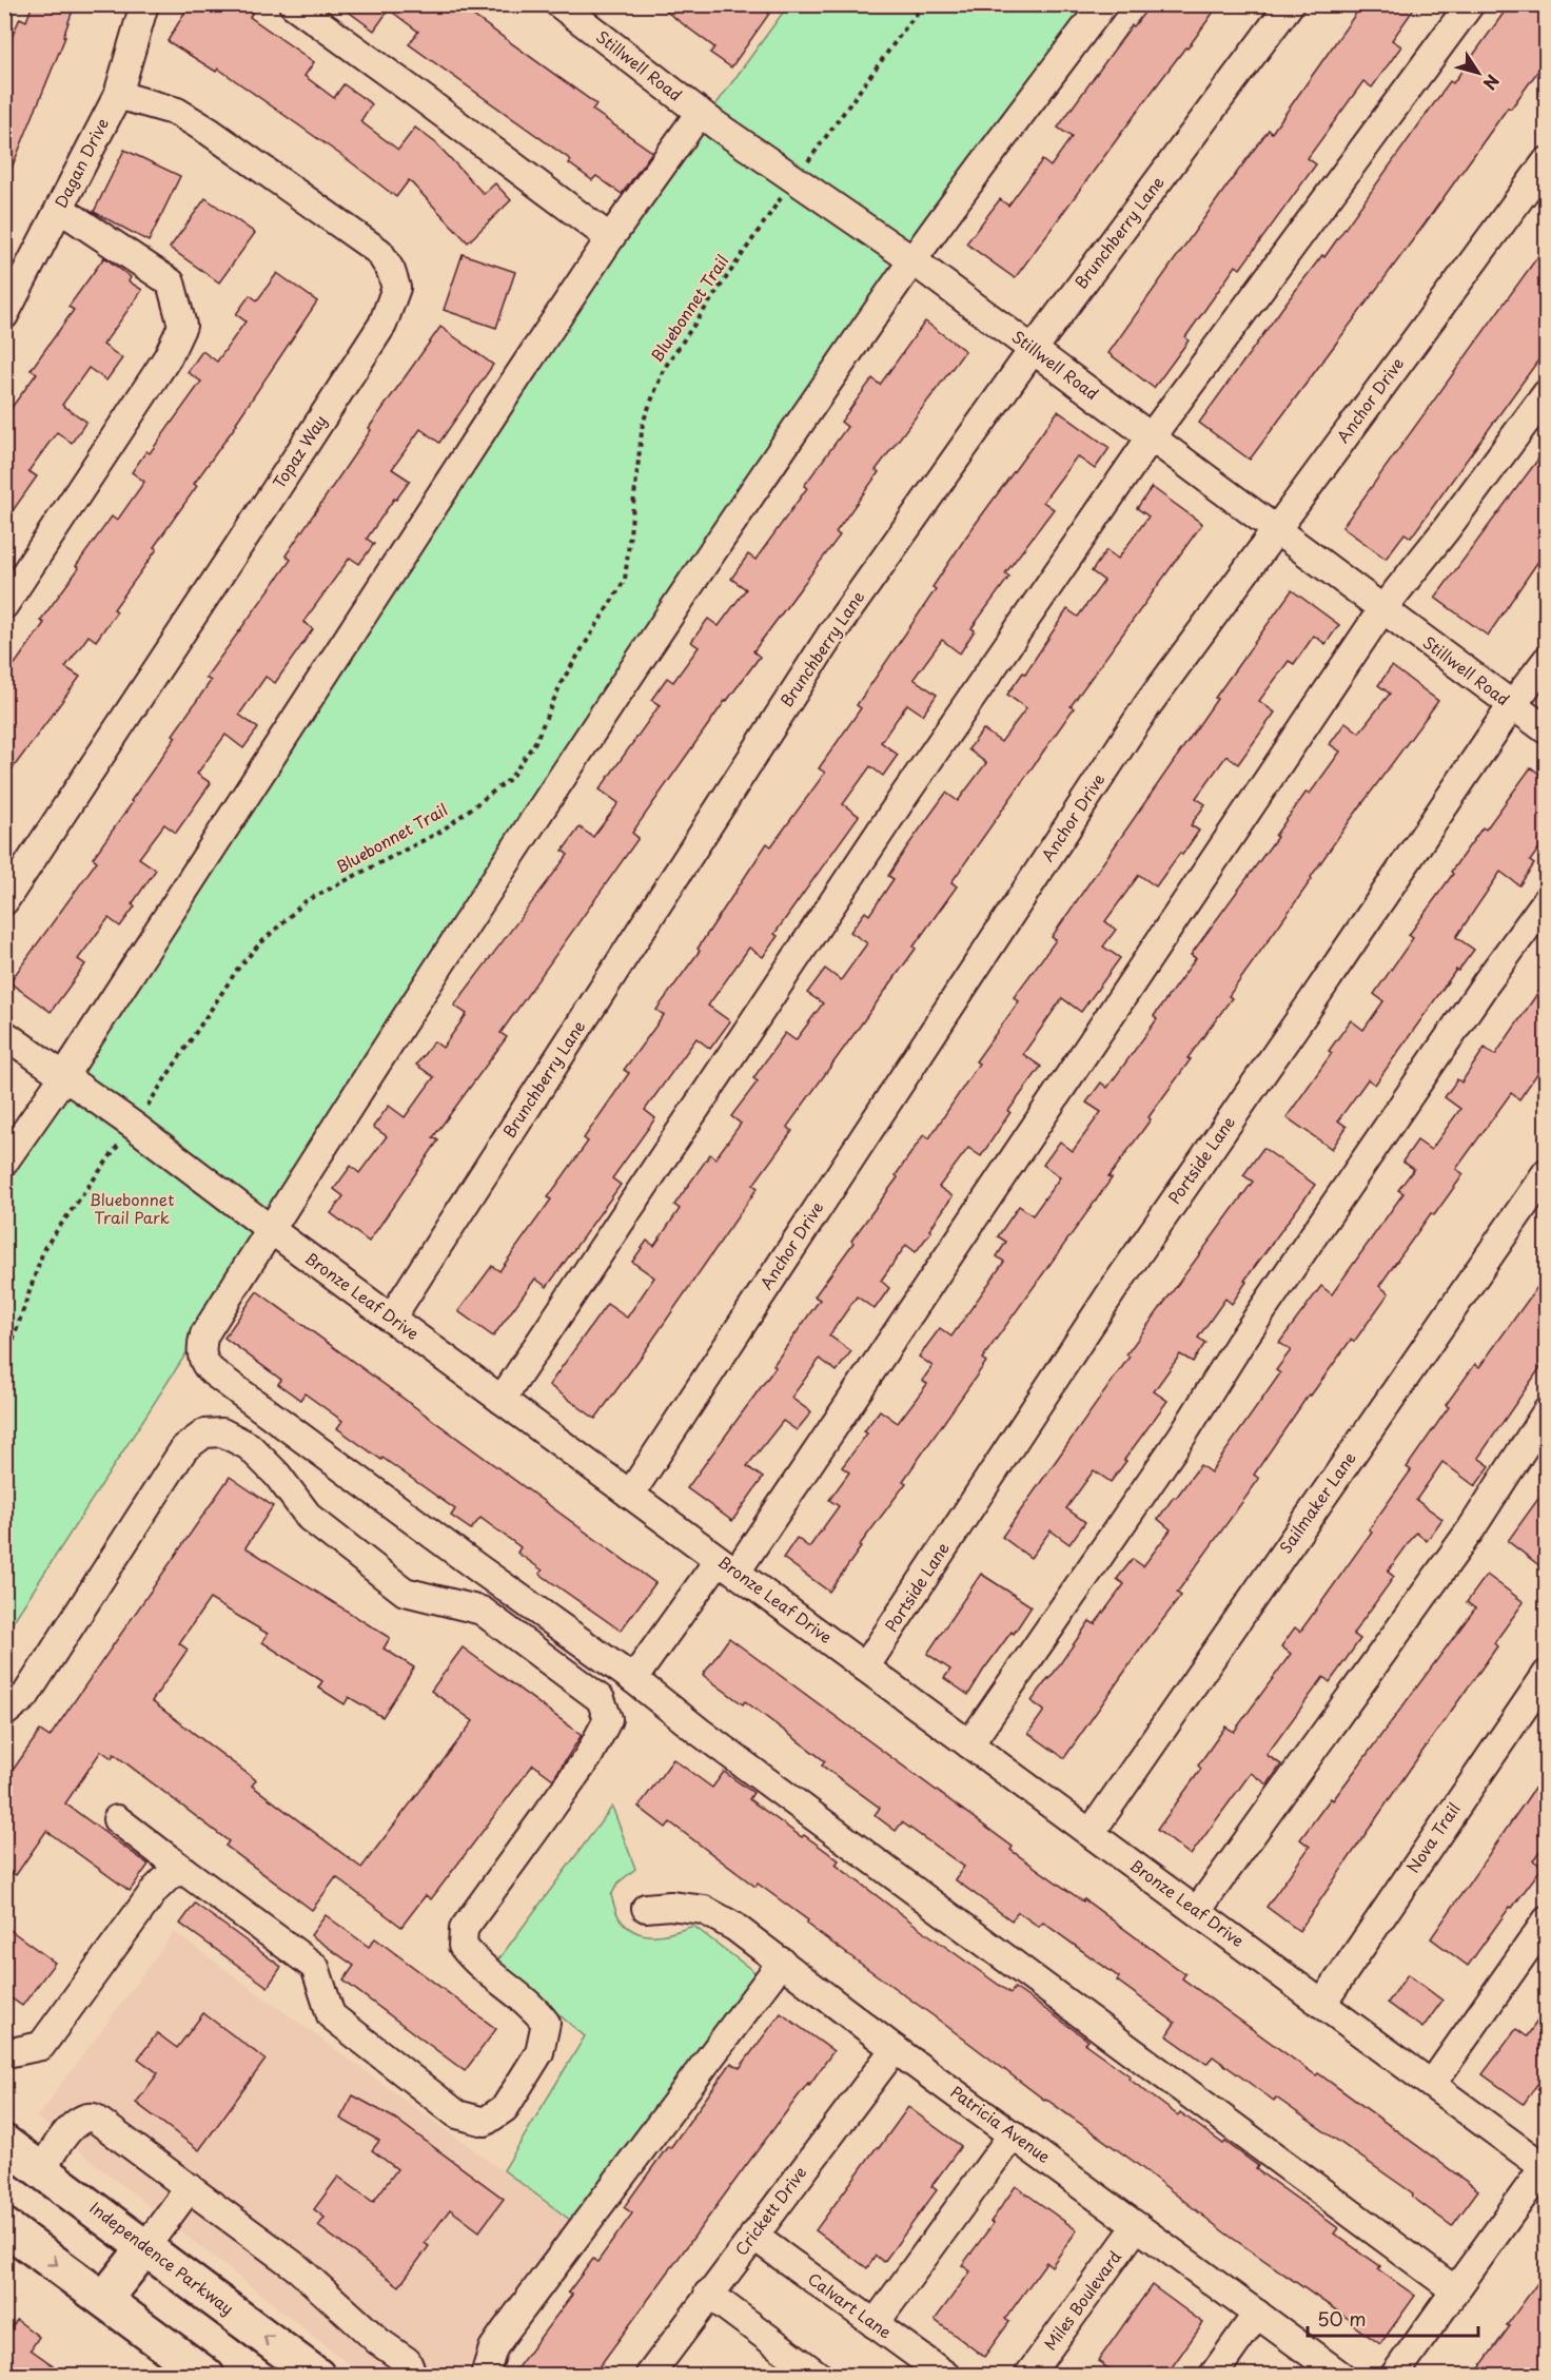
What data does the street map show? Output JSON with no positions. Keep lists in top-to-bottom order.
{
  "streets": {
    "main road": ["Independence Parkway"],
    "street": [
      "Stillwell Road",
      "Dagan Drive",
      "Brunchberry Lane",
      "Anchor Drive",
      "Topaz Way",
      "Portside Lane",
      "Bronze Leaf Drive",
      "Sailmaker Lane",
      "Nova Trail",
      "Patricia Avenue",
      "Crickett Drive",
      "Miles Boulevard",
      "Calvart Lane"
    ],
    "path": ["Bluebonnet Trail"]
  },
  "crossings": [
    ["Stillwell Road", "Brunchberry Lane"],
    ["Stillwell Road", "Anchor Drive"],
    ["Stillwell Road", "Portside Lane"],
    ["Dagan Drive", "Topaz Way"],
    ["Brunchberry Lane", "Bronze Leaf Drive"],
    ["Anchor Drive", "Bronze Leaf Drive"],
    ["Portside Lane", "Bronze Leaf Drive"],
    ["Bronze Leaf Drive", "Sailmaker Lane"],
    ["Bronze Leaf Drive", "Nova Trail"],
    ["Patricia Avenue", "Crickett Drive"],
    ["Patricia Avenue", "Miles Boulevard"],
    ["Crickett Drive", "Calvart Lane"]
  ],
  "parks": ["Bluebonnet Trail Park"],
  "scale_bar": "50 m",
  "north": "bottom right"
}
